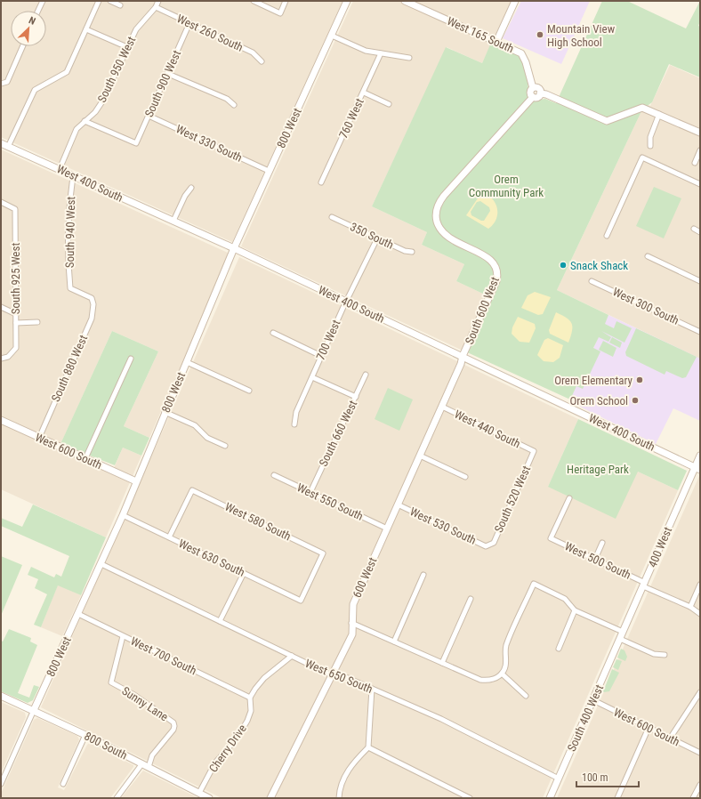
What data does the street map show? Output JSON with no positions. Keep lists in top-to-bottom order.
{
  "streets": {
    "street": [
      "West 260 South",
      "West 165 South",
      "South 950 West",
      "South 900 West",
      "760 West",
      "800 West",
      "West 330 South",
      "West 400 South",
      "South 940 West",
      "350 South",
      "South 925 West",
      "West 300 South",
      "South 600 West",
      "700 West",
      "South 880 West",
      "West 440 South",
      "South 660 West",
      "West 600 South",
      "South 520 West",
      "West 550 South",
      "West 580 South",
      "West 530 South",
      "400 West",
      "West 630 South",
      "West 500 South",
      "600 West",
      "West 700 South",
      "West 650 South",
      "Sunny Lane",
      "South 400 West",
      "800 South",
      "Cherry Drive"
    ]
  },
  "crossings": [
    ["West 260 South", "South 950 West"],
    ["West 260 South", "South 900 West"],
    ["West 165 South", "South 600 West"],
    ["South 950 West", "South 900 West"],
    ["South 950 West", "West 400 South"],
    ["South 900 West", "West 330 South"],
    ["800 West", "West 330 South"],
    ["800 West", "West 400 South"],
    ["800 West", "West 600 South"],
    ["800 West", "West 630 South"],
    ["800 West", "West 700 South"],
    ["800 West", "West 650 South"],
    ["800 West", "800 South"],
    ["West 400 South", "South 940 West"],
    ["West 400 South", "South 600 West"],
    ["West 400 South", "700 West"],
    ["West 400 South", "400 West"],
    ["West 400 South", "600 West"],
    ["South 940 West", "South 880 West"],
    ["350 South", "700 West"],
    ["South 600 West", "600 West"],
    ["South 880 West", "West 600 South"],
    ["West 440 South", "South 520 West"],
    ["West 440 South", "600 West"],
    ["South 660 West", "West 550 South"],
    ["West 600 South", "South 400 West"],
    ["South 520 West", "West 530 South"],
    ["West 550 South", "600 West"],
    ["West 580 South", "West 630 South"],
    ["West 530 South", "600 West"],
    ["400 West", "West 500 South"],
    ["400 West", "South 400 West"],
    ["600 West", "West 650 South"],
    ["West 700 South", "Sunny Lane"],
    ["West 700 South", "Cherry Drive"],
    ["West 650 South", "South 400 West"],
    ["Sunny Lane", "800 South"],
    ["800 South", "Cherry Drive"]
  ],
  "parks": ["Orem Community Park", "Heritage Park"],
  "places": [
    "Mountain View High School",
    "Snack Shack",
    "Orem Elementary",
    "Orem School"
  ],
  "scale_bar": "100 m",
  "north": "top right"
}
